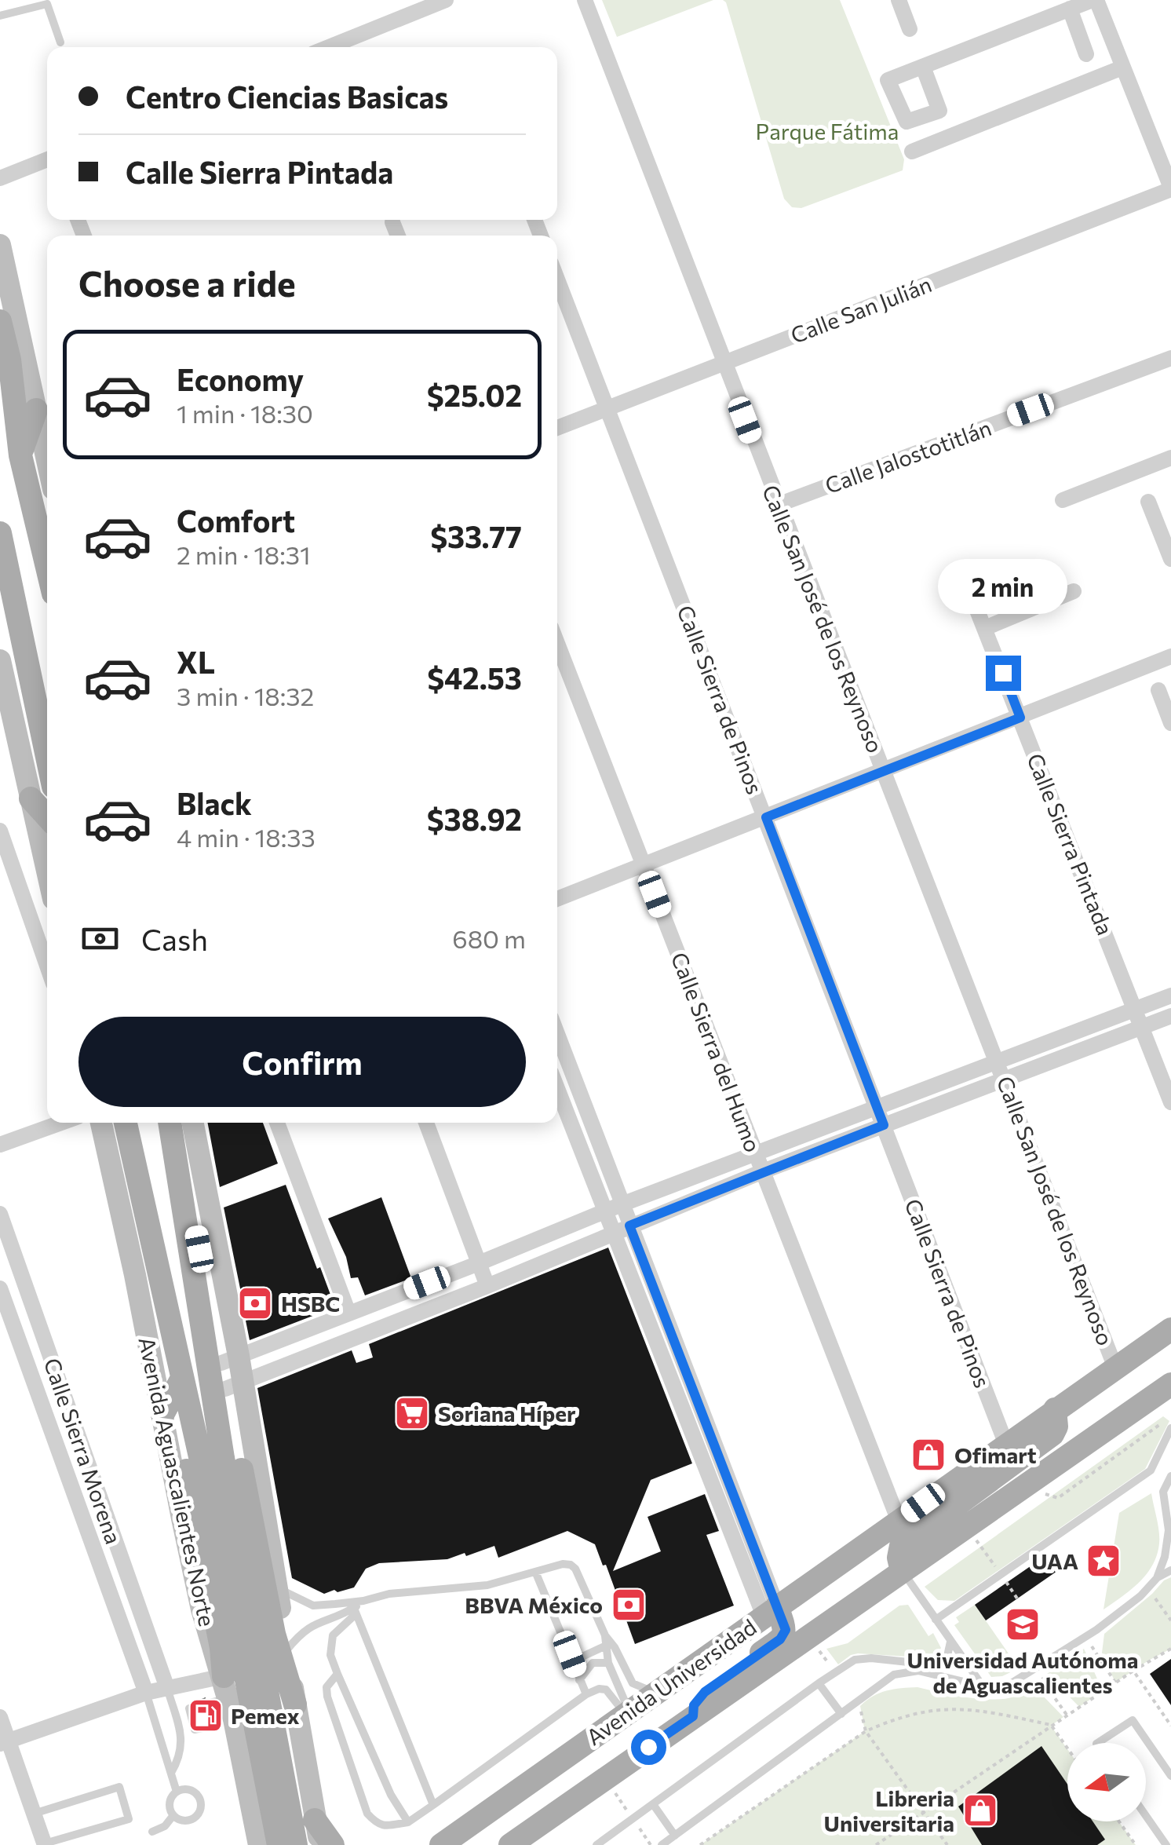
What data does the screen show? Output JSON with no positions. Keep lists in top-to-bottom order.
{
  "streets": {
    "main road": ["Avenida Aguascalientes Norte", "Avenida Universidad"],
    "street": [
      "Calle San Julián",
      "Calle Jalostotitlán",
      "Calle San José de los Reynoso",
      "Calle Sierra de Pinos",
      "Calle Sierra Pintada",
      "Calle Sierra del Humo",
      "Calle Sierra Morena"
    ]
  },
  "crossings": [
    ["Calle San Julián", "Calle San José de los Reynoso"],
    ["Calle San Julián", "Calle Sierra de Pinos"],
    ["Calle Jalostotitlán", "Calle San José de los Reynoso"],
    ["Calle San José de los Reynoso", "Avenida Universidad"],
    ["Calle Sierra de Pinos", "Avenida Universidad"],
    ["Calle Sierra del Humo", "Avenida Universidad"]
  ],
  "parks": ["Parque Fátima"],
  "places": {
    "bank": ["HSBC", "BBVA México"],
    "supermarket": ["Soriana Híper"],
    "shop": ["Ofimart", "Libreria Universitaria"],
    "place": ["UAA"],
    "school or university": ["Universidad Autónoma de Aguascalientes"],
    "fuel station": ["Pemex"]
  },
  "north": "left",
  "page": {
    "banner": ["Centro Ciencias Basicas", "Calle Sierra Pintada"],
    "heading": "Choose a ride",
    "list": [
      {
        "name": "Economy",
        "note": "1 min · 18:30",
        "value": "$25.02"
      },
      {
        "name": "Comfort",
        "note": "2 min · 18:31",
        "value": "$33.77"
      },
      {
        "name": "XL",
        "note": "3 min · 18:32",
        "value": "$42.53"
      },
      {
        "name": "Black",
        "note": "4 min · 18:33",
        "value": "$38.92"
      }
    ],
    "bubble": "2 min",
    "pay": ["Cash", "680 m"],
    "buttons": "Confirm"
  }
}
